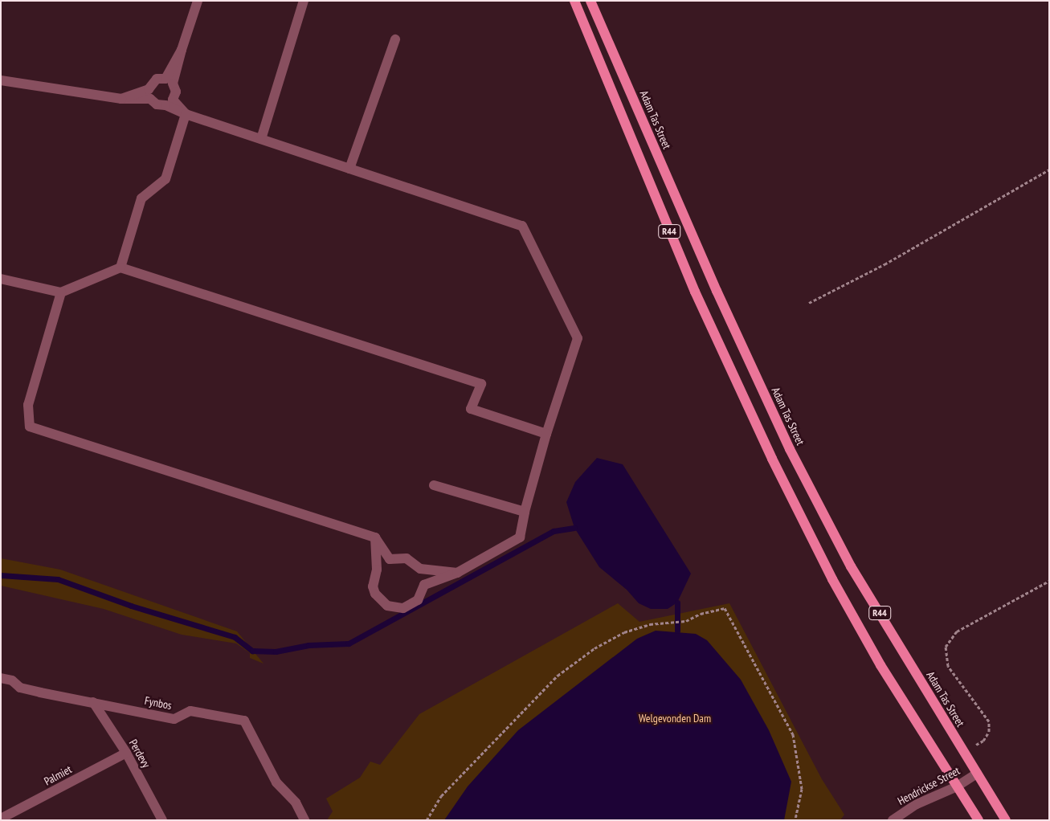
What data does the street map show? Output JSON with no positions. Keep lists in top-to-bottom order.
{
  "streets": {
    "main road": ["Adam Tas Street", "R44"],
    "street": [
      "Fynbos",
      "Perdevy",
      "Palmiet",
      "Hendrickse Street"
    ]
  },
  "crossings": [
    ["Adam Tas Street", "Hendrickse Street"],
    ["R44", "Hendrickse Street"],
    ["Fynbos", "Perdevy"],
    ["Perdevy", "Palmiet"]
  ],
  "parks": ["Welgevonden Dam"]
}
